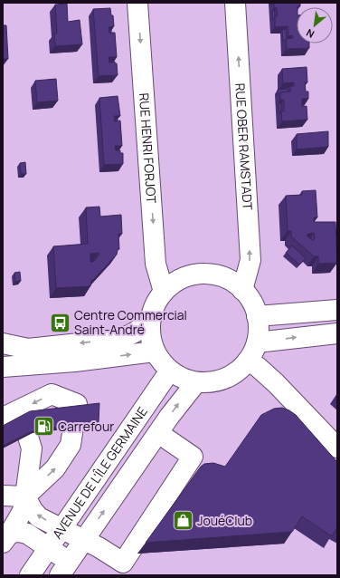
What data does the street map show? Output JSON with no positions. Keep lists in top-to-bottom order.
{
  "streets": {
    "street": ["RUE OBER RAMSTADT", "RUE HENRI FORJOT", "AVENUE DE L'ÎLE GERMAINE"]
  },
  "crossings": [
    ["RUE OBER RAMSTADT", "RUE HENRI FORJOT"],
    ["RUE OBER RAMSTADT", "AVENUE DE L'ÎLE GERMAINE"],
    ["RUE HENRI FORJOT", "AVENUE DE L'ÎLE GERMAINE"]
  ],
  "one_way": ["RUE OBER RAMSTADT", "RUE HENRI FORJOT"],
  "places": {
    "bus stop": ["Centre Commercial Saint-André"],
    "fuel station": ["Carrefour"],
    "shop": ["JouéClub"]
  },
  "north": "bottom left"
}
